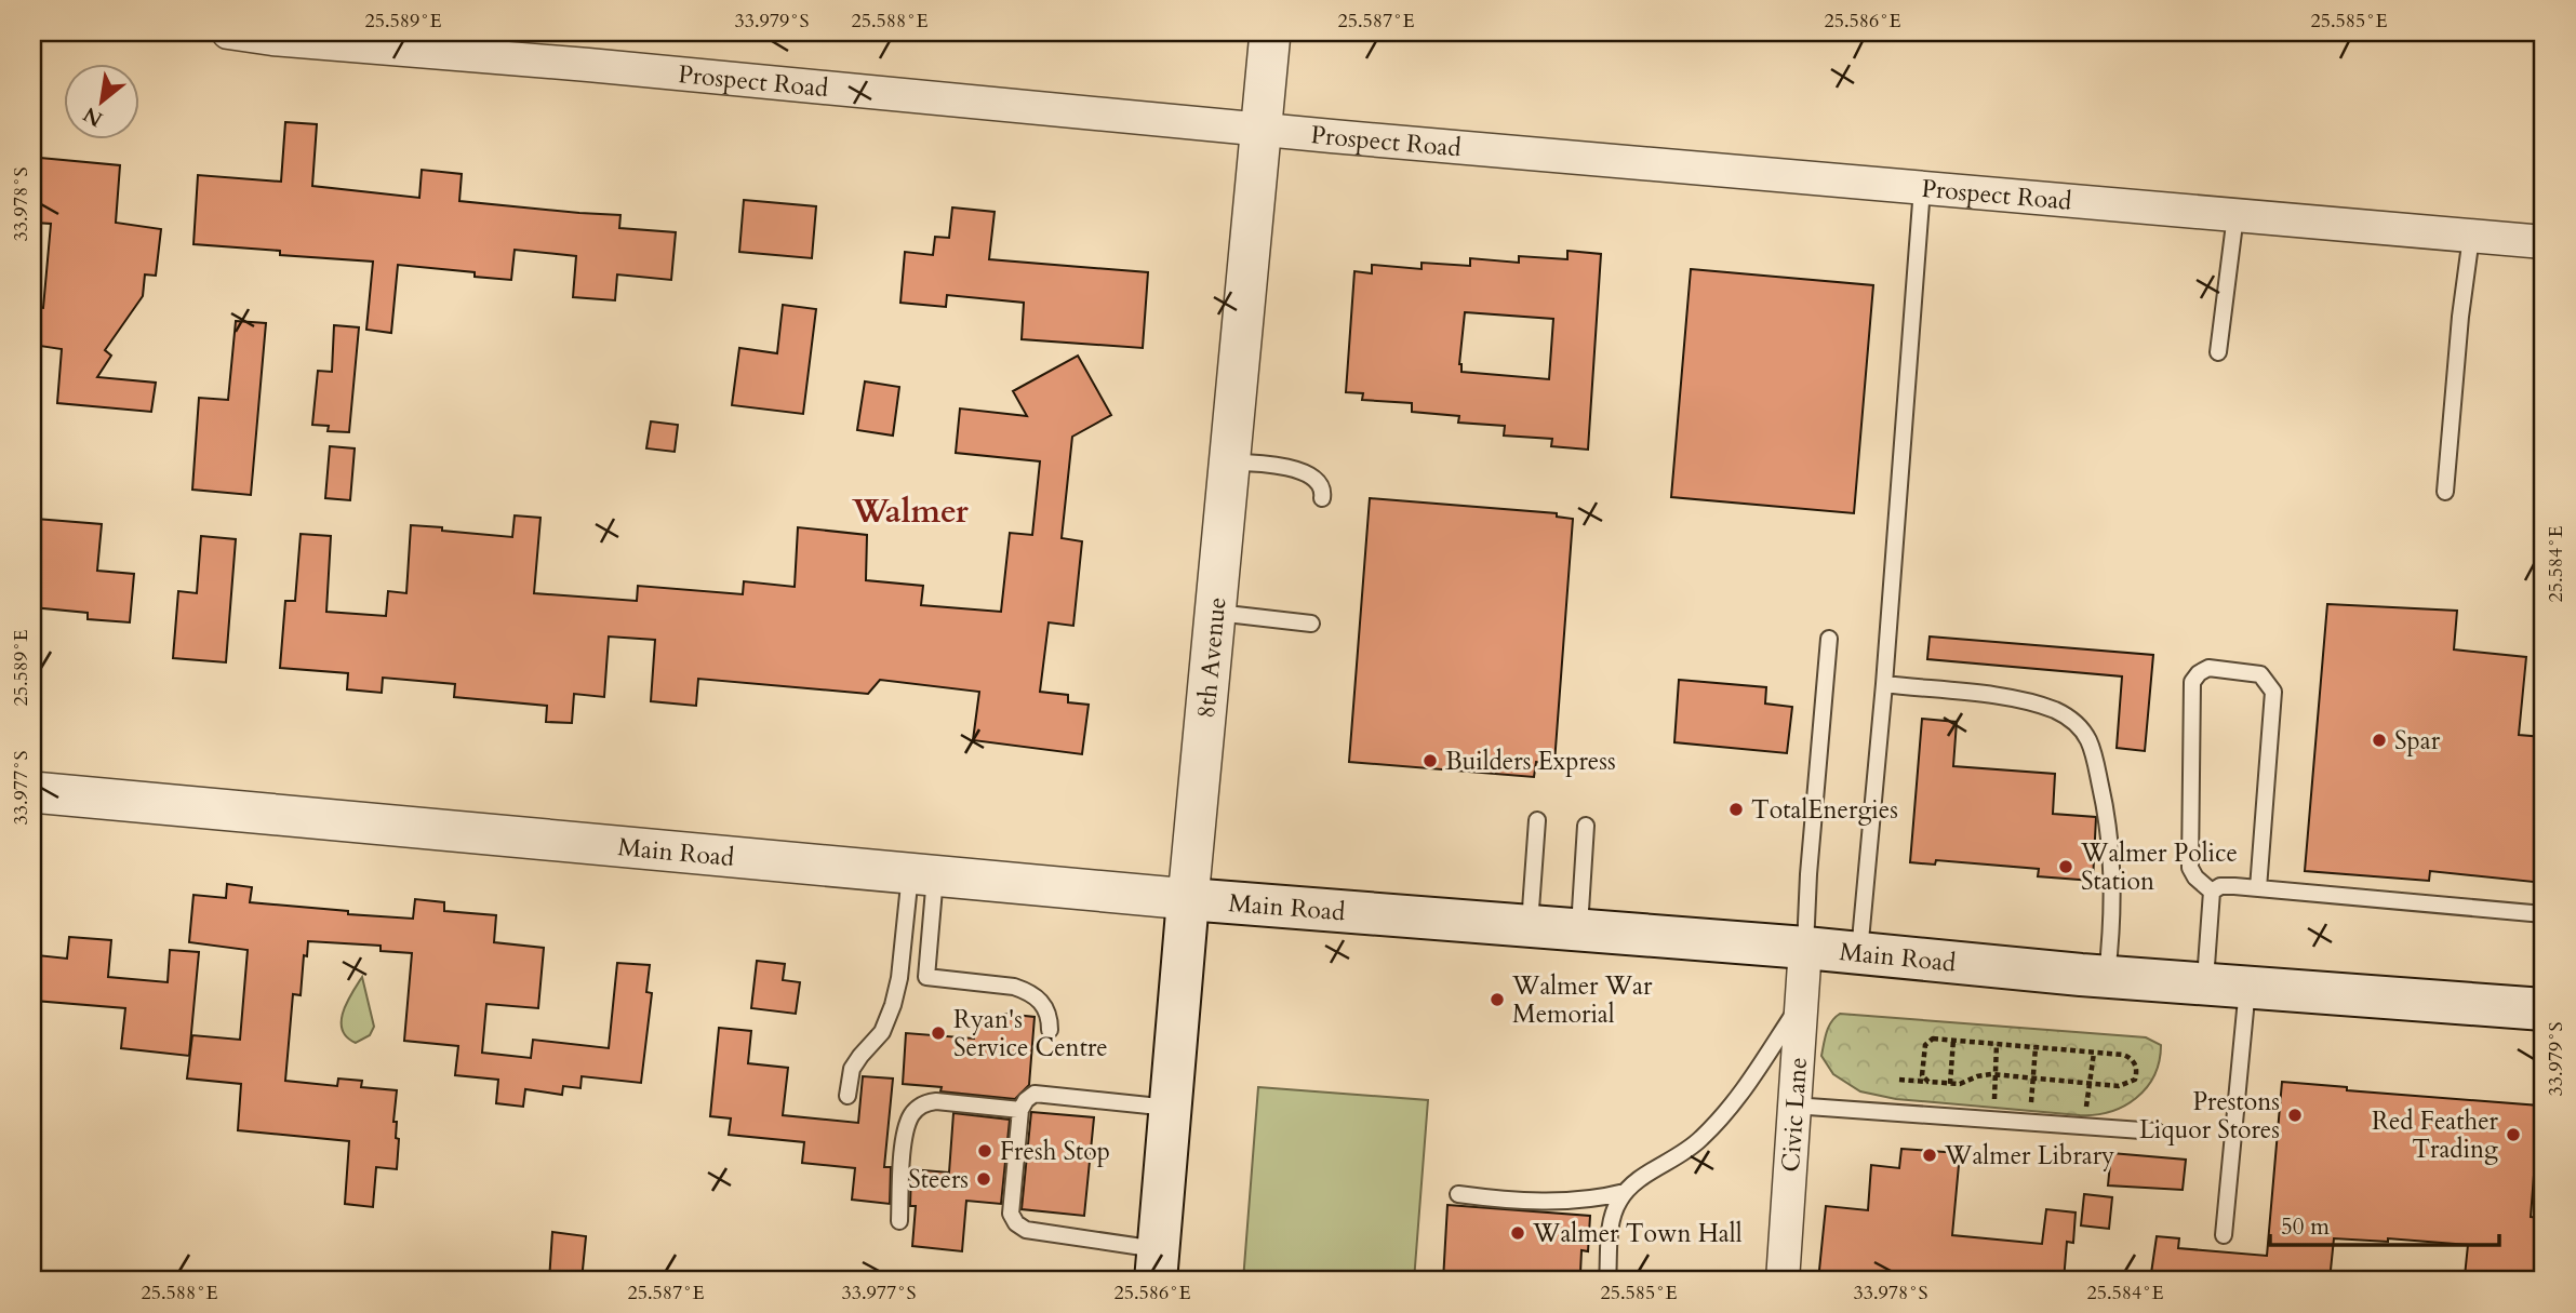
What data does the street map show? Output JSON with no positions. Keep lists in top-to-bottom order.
{
  "streets": {
    "main road": ["8th Avenue", "Main Road"],
    "street": ["Prospect Road", "Civic Lane"]
  },
  "crossings": [
    ["Prospect Road", "8th Avenue"],
    ["8th Avenue", "Main Road"],
    ["Main Road", "Civic Lane"]
  ],
  "districts": ["Walmer"],
  "places": [
    "Spar",
    "Builders Express",
    "TotalEnergies",
    "Walmer Police Station",
    "Walmer War Memorial",
    "Ryan's Service Centre",
    "Prestons Liquor Stores",
    "Red Feather Trading",
    "Fresh Stop",
    "Walmer Library",
    "Steers",
    "Walmer Town Hall"
  ],
  "scale_bar": "50 m",
  "north": "bottom left",
  "coordinates": [
    "25.589°E",
    "33.979°S",
    "25.588°E",
    "25.587°E",
    "25.586°E",
    "25.585°E",
    "33.978°S",
    "25.584°E",
    "33.977°S"
  ]
}
